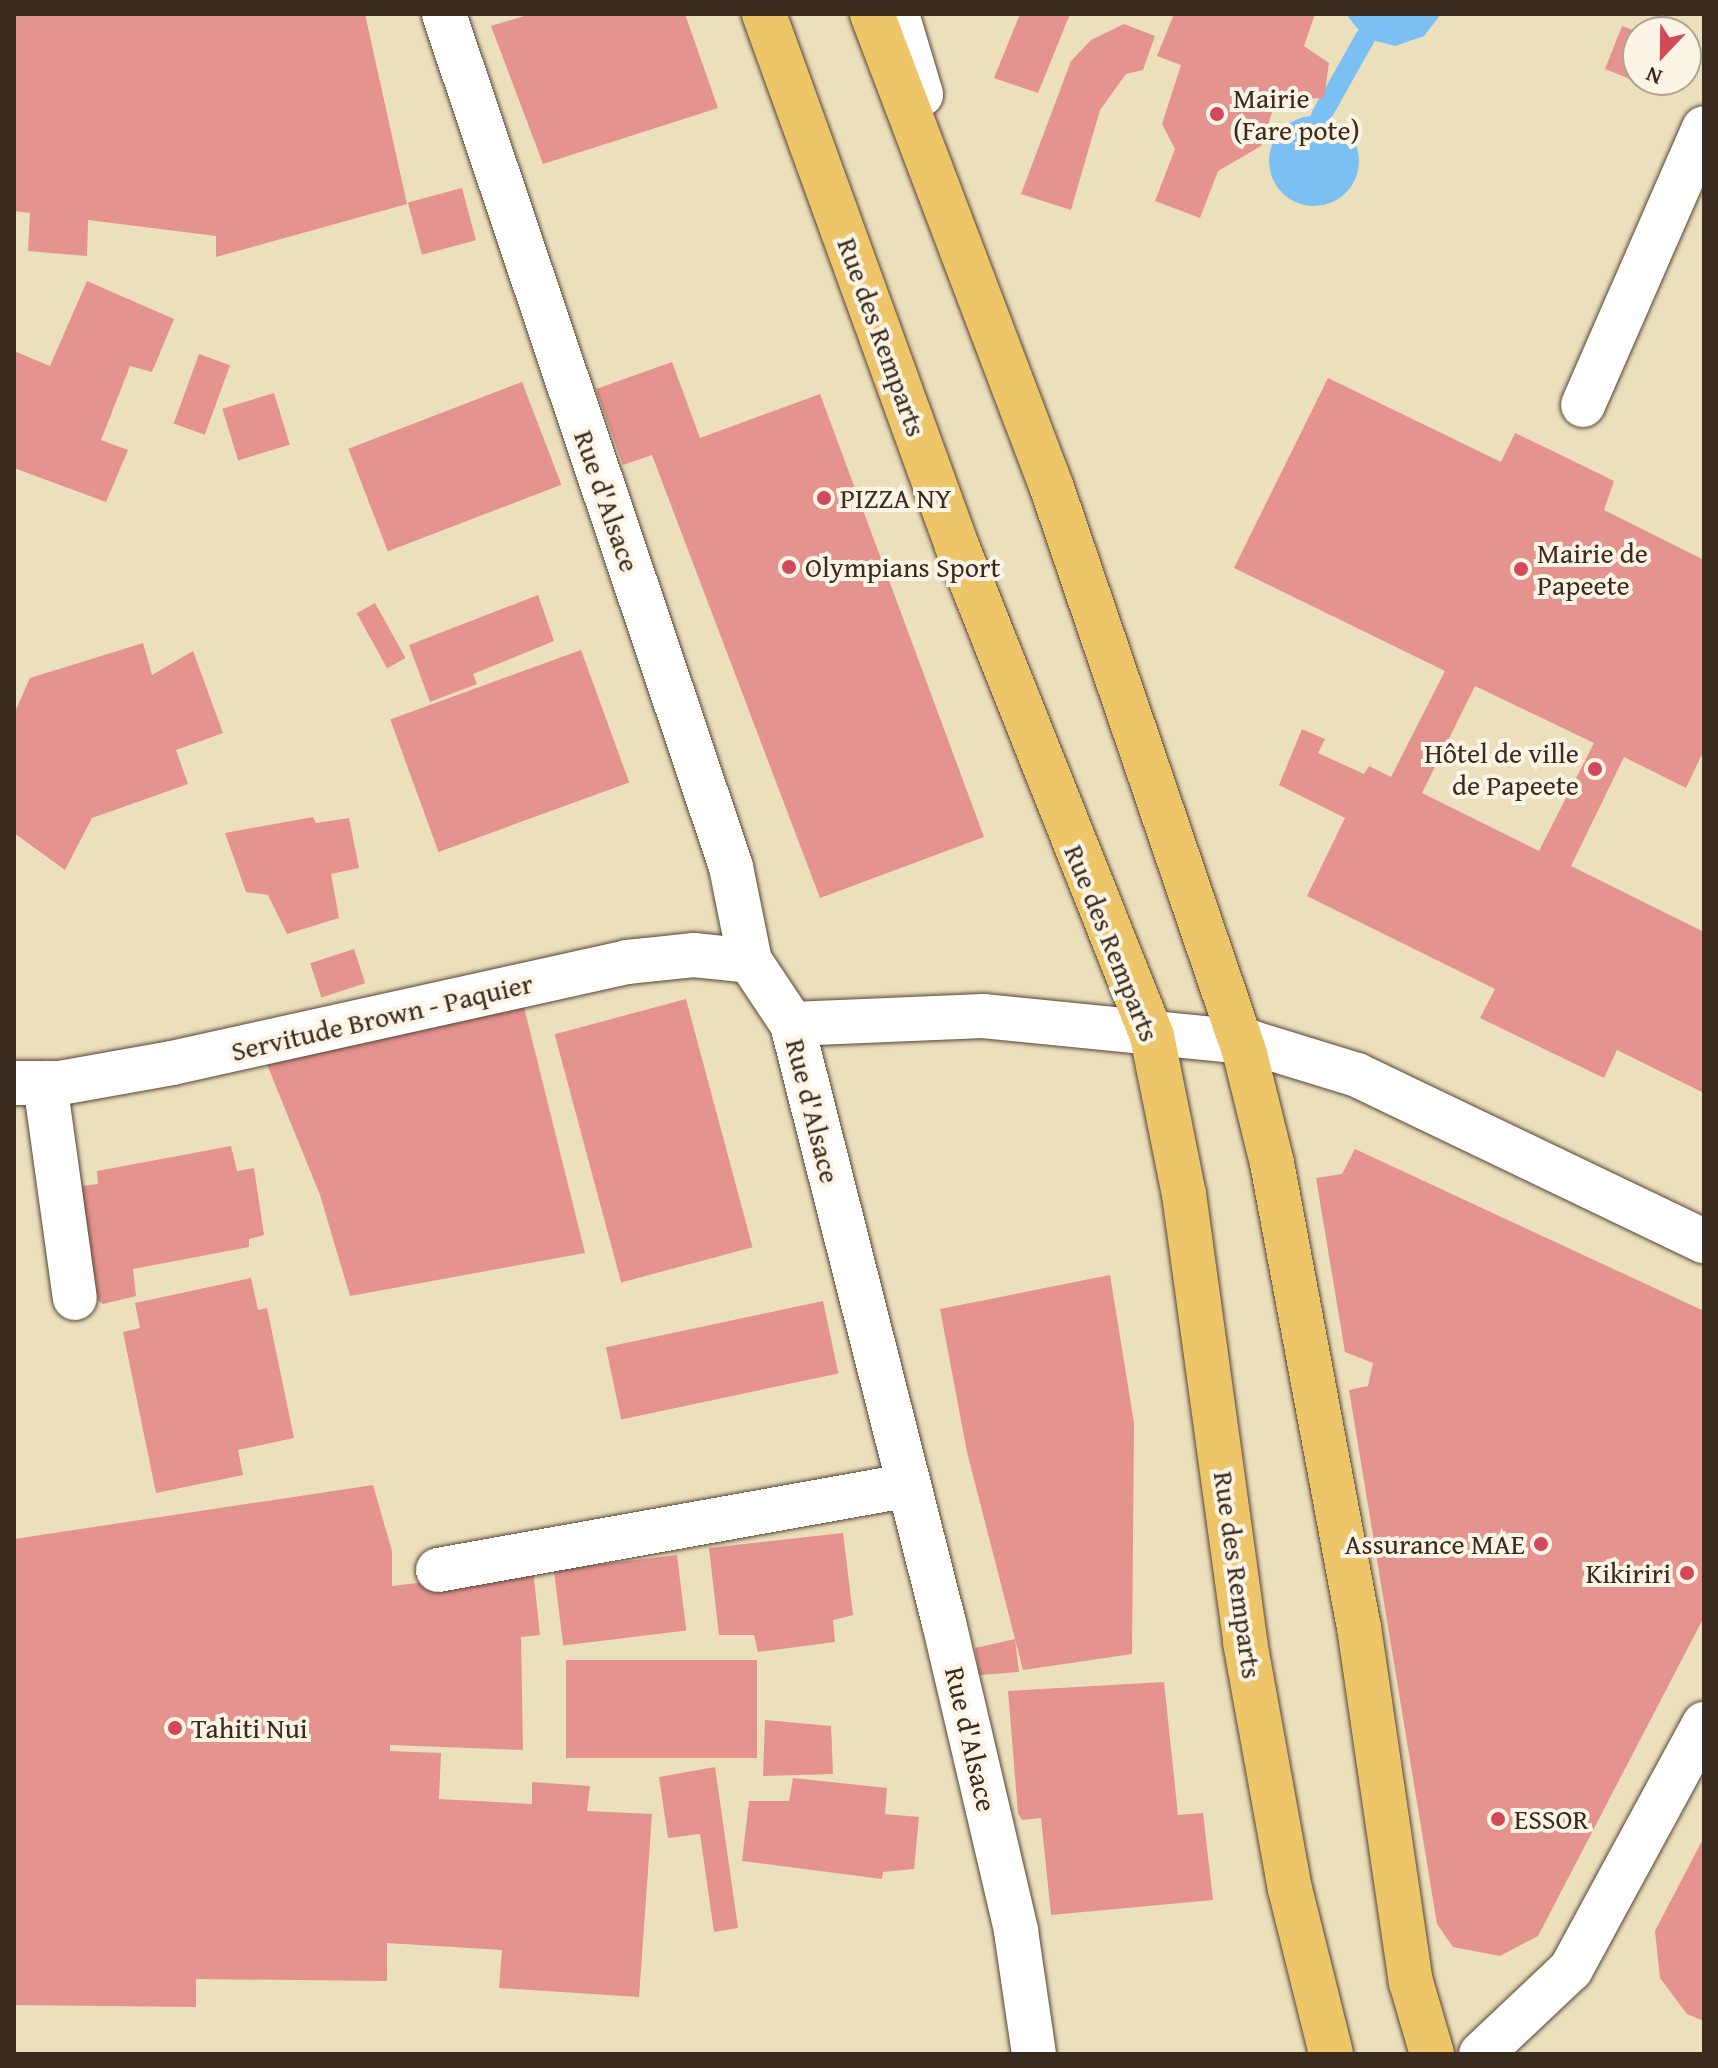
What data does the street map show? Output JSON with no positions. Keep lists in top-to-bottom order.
{
  "streets": {
    "main road": ["Rue des Remparts"],
    "street": ["Rue d'Alsace", "Servitude Brown - Paquier"]
  },
  "crossings": [
    ["Rue d'Alsace", "Servitude Brown - Paquier"]
  ],
  "places": [
    "Mairie (Fare pote)",
    "PIZZA NY",
    "Olympians Sport",
    "Mairie de Papeete",
    "Hôtel de ville de Papeete",
    "Assurance MAE",
    "Kikiriri",
    "Tahiti Nui",
    "ESSOR"
  ],
  "north": "bottom"
}
